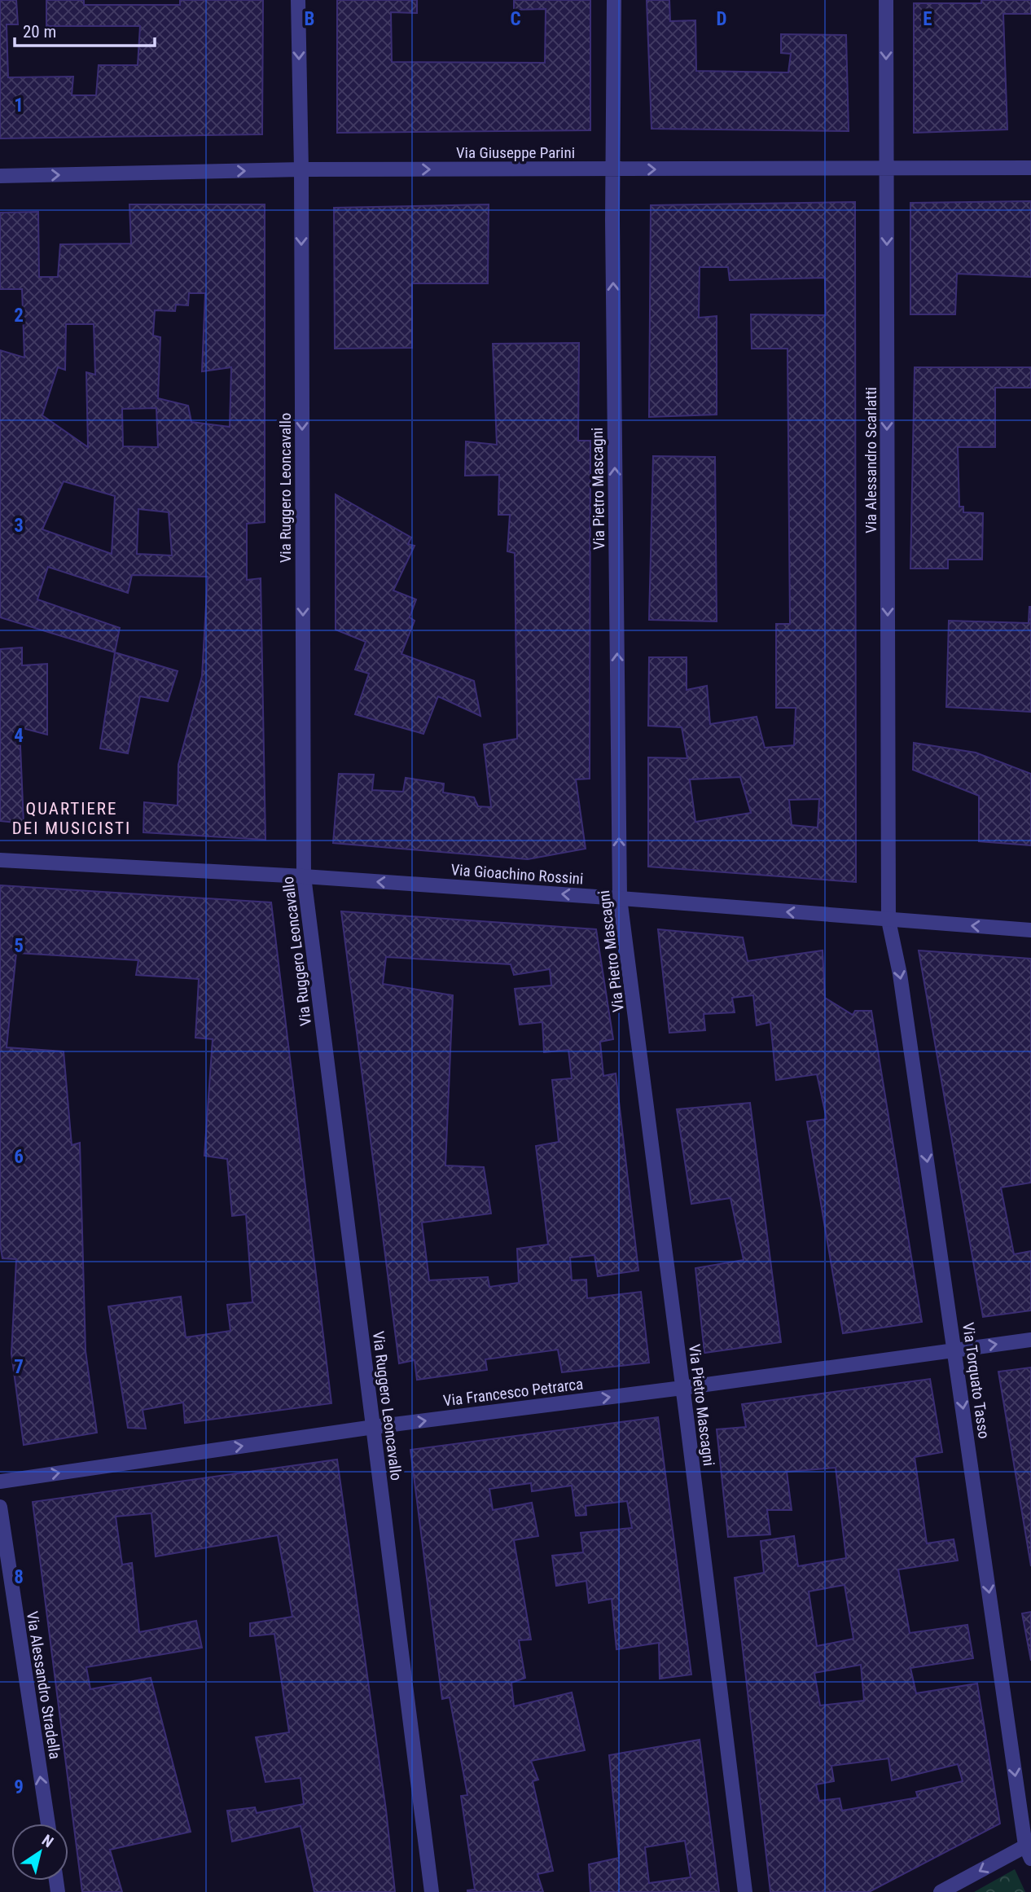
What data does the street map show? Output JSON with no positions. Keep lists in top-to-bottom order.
{
  "streets": {
    "street": [
      "Via Giuseppe Parini",
      "Via Alessandro Scarlatti",
      "Via Ruggero Leoncavallo",
      "Via Pietro Mascagni",
      "Via Gioachino Rossini",
      "Via Torquato Tasso",
      "Via Francesco Petrarca",
      "Via Alessandro Stradella"
    ]
  },
  "crossings": [
    ["Via Giuseppe Parini", "Via Alessandro Scarlatti"],
    ["Via Giuseppe Parini", "Via Ruggero Leoncavallo"],
    ["Via Giuseppe Parini", "Via Pietro Mascagni"],
    ["Via Alessandro Scarlatti", "Via Gioachino Rossini"],
    ["Via Alessandro Scarlatti", "Via Torquato Tasso"],
    ["Via Ruggero Leoncavallo", "Via Gioachino Rossini"],
    ["Via Ruggero Leoncavallo", "Via Francesco Petrarca"],
    ["Via Pietro Mascagni", "Via Gioachino Rossini"],
    ["Via Pietro Mascagni", "Via Francesco Petrarca"],
    ["Via Gioachino Rossini", "Via Torquato Tasso"],
    ["Via Torquato Tasso", "Via Francesco Petrarca"]
  ],
  "one_way": [
    "Via Giuseppe Parini",
    "Via Alessandro Scarlatti",
    "Via Ruggero Leoncavallo",
    "Via Pietro Mascagni",
    "Via Gioachino Rossini",
    "Via Torquato Tasso",
    "Via Francesco Petrarca",
    "Via Alessandro Stradella"
  ],
  "districts": ["QUARTIERE DEI MUSICISTI"],
  "scale_bar": "20 m",
  "north": "top right",
  "grid": {
    "columns": [
      "B",
      "C",
      "D",
      "E"
    ],
    "rows": [
      "1",
      "2",
      "3",
      "4",
      "5",
      "6",
      "7",
      "8",
      "9"
    ]
  }
}
